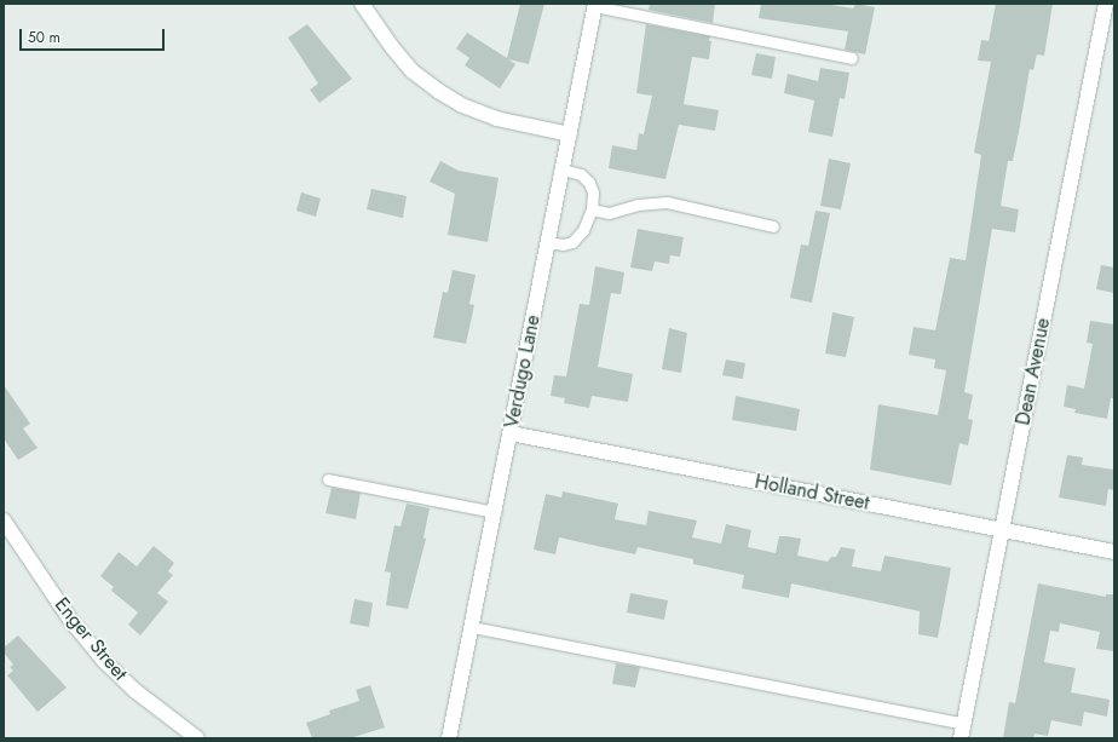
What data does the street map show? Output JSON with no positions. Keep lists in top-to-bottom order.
{
  "streets": {
    "street": [
      "Verdugo Lane",
      "Dean Avenue",
      "Holland Street",
      "Enger Street"
    ]
  },
  "crossings": [
    ["Verdugo Lane", "Holland Street"],
    ["Dean Avenue", "Holland Street"]
  ],
  "scale_bar": "50 m"
}
